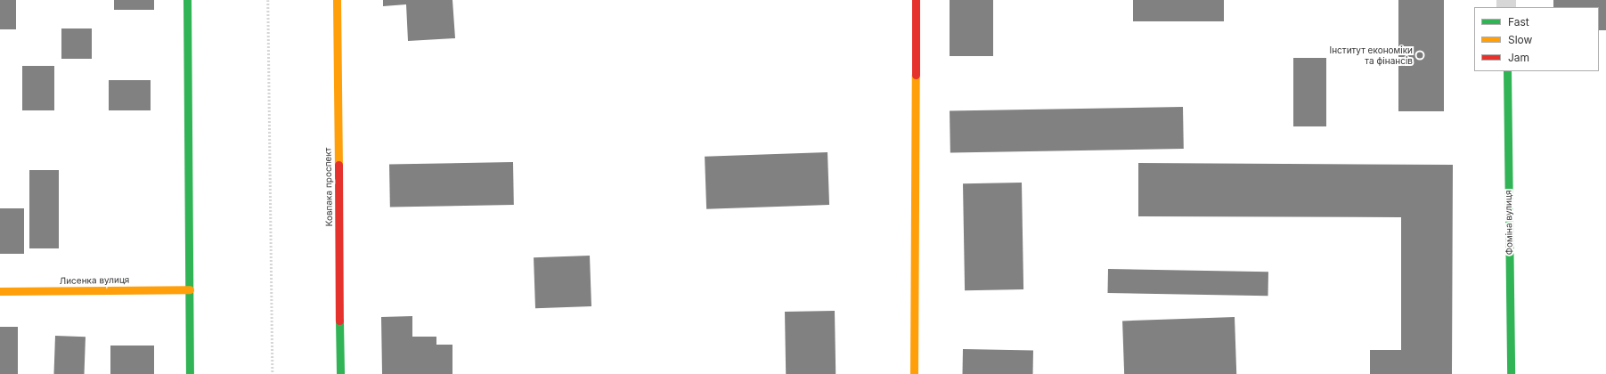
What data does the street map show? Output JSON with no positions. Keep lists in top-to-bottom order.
{
  "streets": {
    "street": ["Ковпака проспект", "Фоміна вулиця", "Лисенка вулиця"]
  },
  "places": ["Інститут економіки та фінансів"],
  "legend": ["Fast", "Slow", "Jam"]
}
